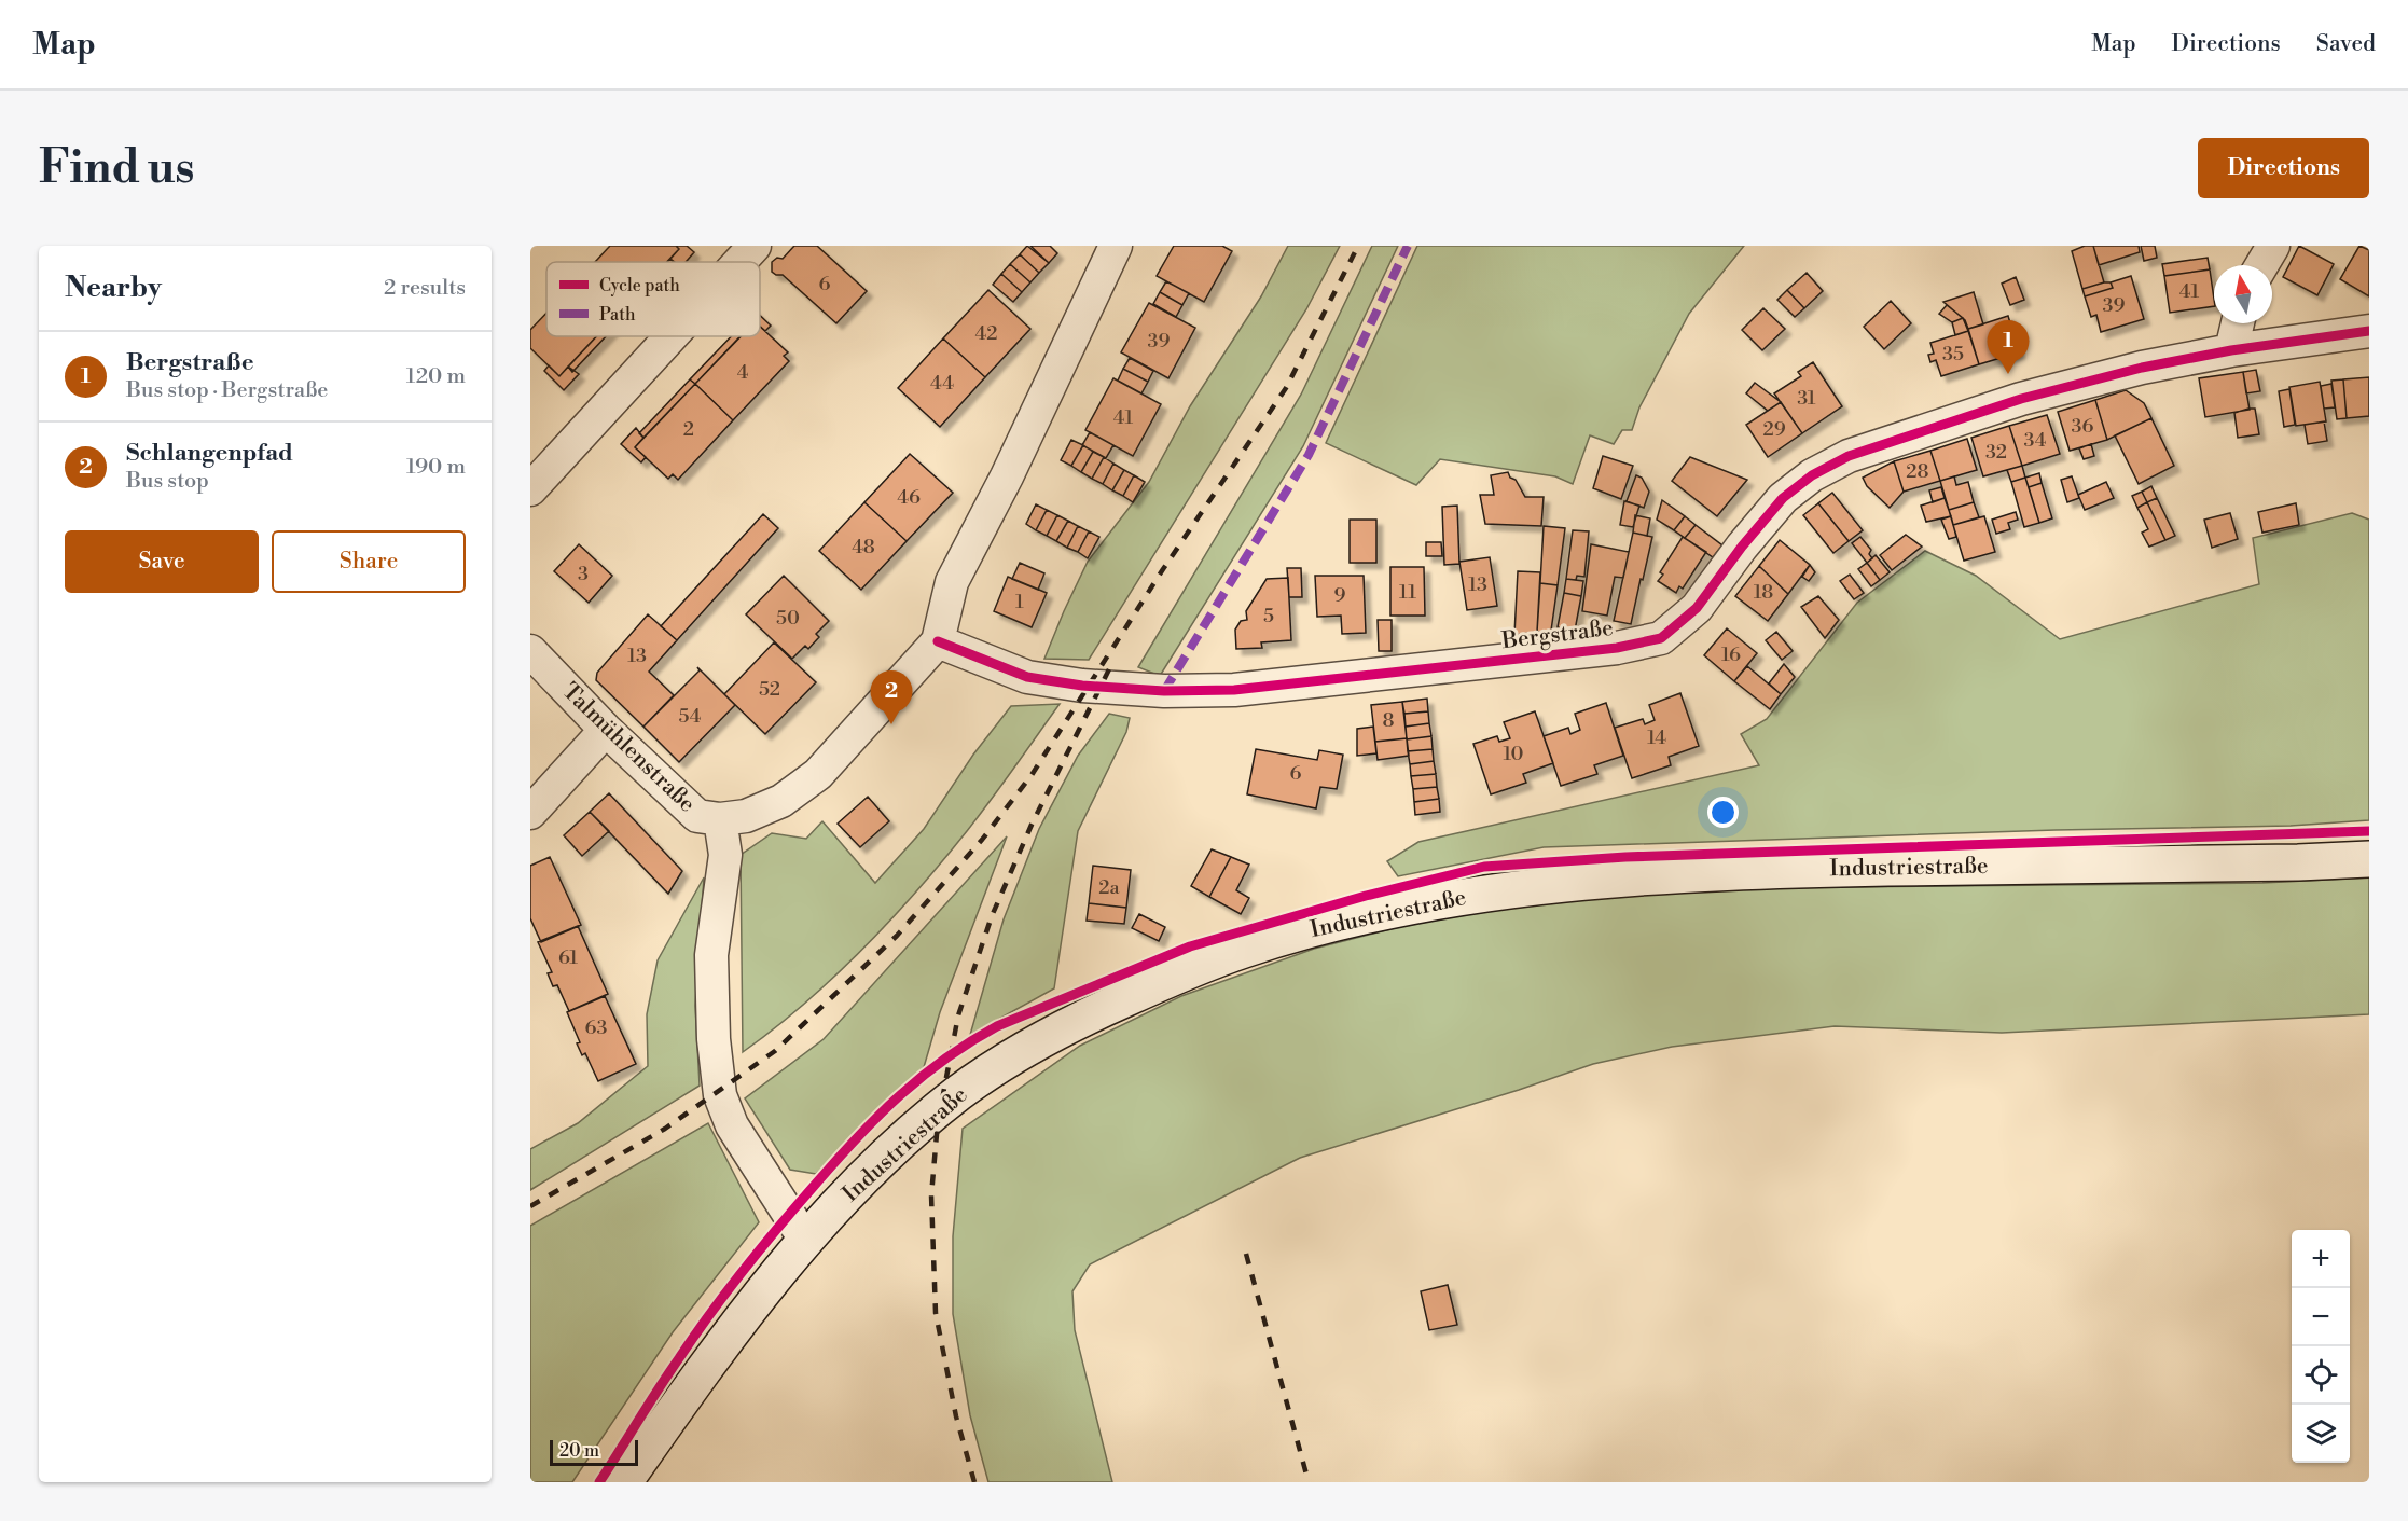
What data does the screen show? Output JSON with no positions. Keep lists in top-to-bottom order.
{
  "streets": {
    "main road": ["Industriestraße"],
    "street": ["Bergstraße", "Talmühlenstraße"]
  },
  "crossings": [
    ["Talmühlenstraße", "Industriestraße"]
  ],
  "house_numbers": [
    "6",
    "41",
    "39",
    "42",
    "39",
    "35",
    "4",
    "44",
    "31",
    "41",
    "36",
    "2",
    "29",
    "34",
    "32",
    "28",
    "46",
    "48",
    "3",
    "13",
    "11",
    "18",
    "9",
    "1",
    "5",
    "50",
    "16",
    "13",
    "52",
    "54",
    "8",
    "14",
    "10",
    "6",
    "2a",
    "61",
    "63"
  ],
  "legend": ["Cycle path", "Path"],
  "scale_bar": "20 m",
  "north": "top",
  "page": {
    "header": "Map",
    "nav": ["Map", "Directions", "Saved"],
    "buttons": [
      "Directions",
      ["Save", "Share"]
    ],
    "title": "Find us",
    "heading": ["Nearby", "2 results"],
    "pins": ["1", "2"],
    "list": [
      {
        "mark": "1",
        "name": "Bergstraße",
        "note": "Bus stop · Bergstraße",
        "value": "120 m"
      },
      {
        "mark": "2",
        "name": "Schlangenpfad",
        "note": "Bus stop",
        "value": "190 m"
      }
    ],
    "map_buttons": ["+", "−"],
    "scale": "20 m"
  }
}
